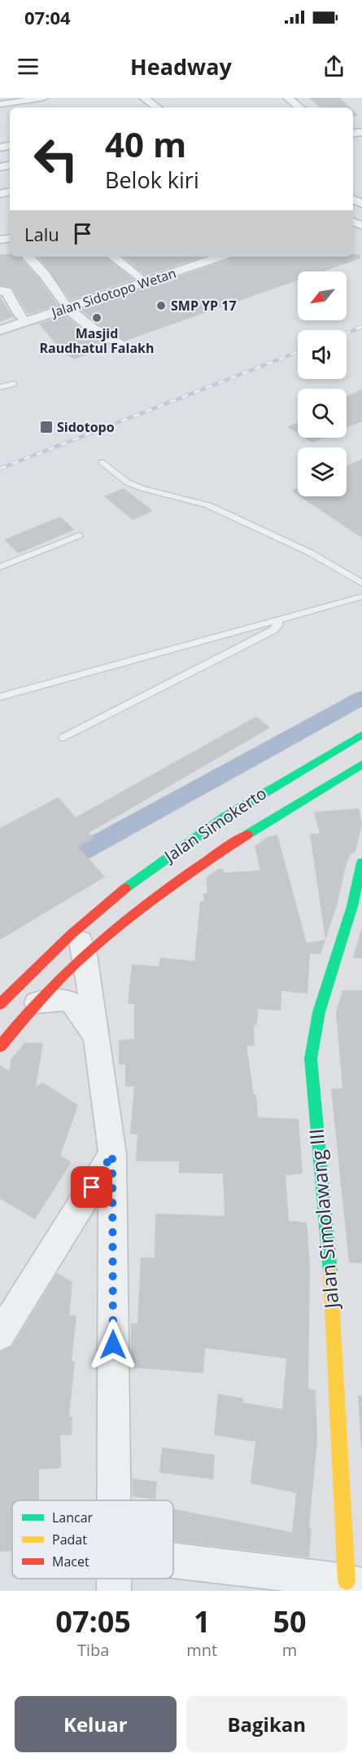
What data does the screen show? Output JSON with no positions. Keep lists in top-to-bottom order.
{
  "streets": {
    "main road": ["Jalan Simokerto", "Jalan Simolawang III"],
    "street": ["Jalan Sidotopo Wetan"]
  },
  "places": {
    "other": ["SMP YP 17", "Masjid Raudhatul Falakh"],
    "transit": ["Sidotopo"]
  },
  "legend": ["Lancar", "Padat", "Macet"],
  "north": "bottom left",
  "page": {
    "status": "07:04",
    "header": "Headway",
    "turn": ["40 m", "Belok kiri"],
    "then": "Lalu",
    "eta": [
      "07:05",
      "Tiba",
      "1",
      "mnt",
      "50",
      "m"
    ],
    "buttons": ["Keluar", "Bagikan"]
  }
}
